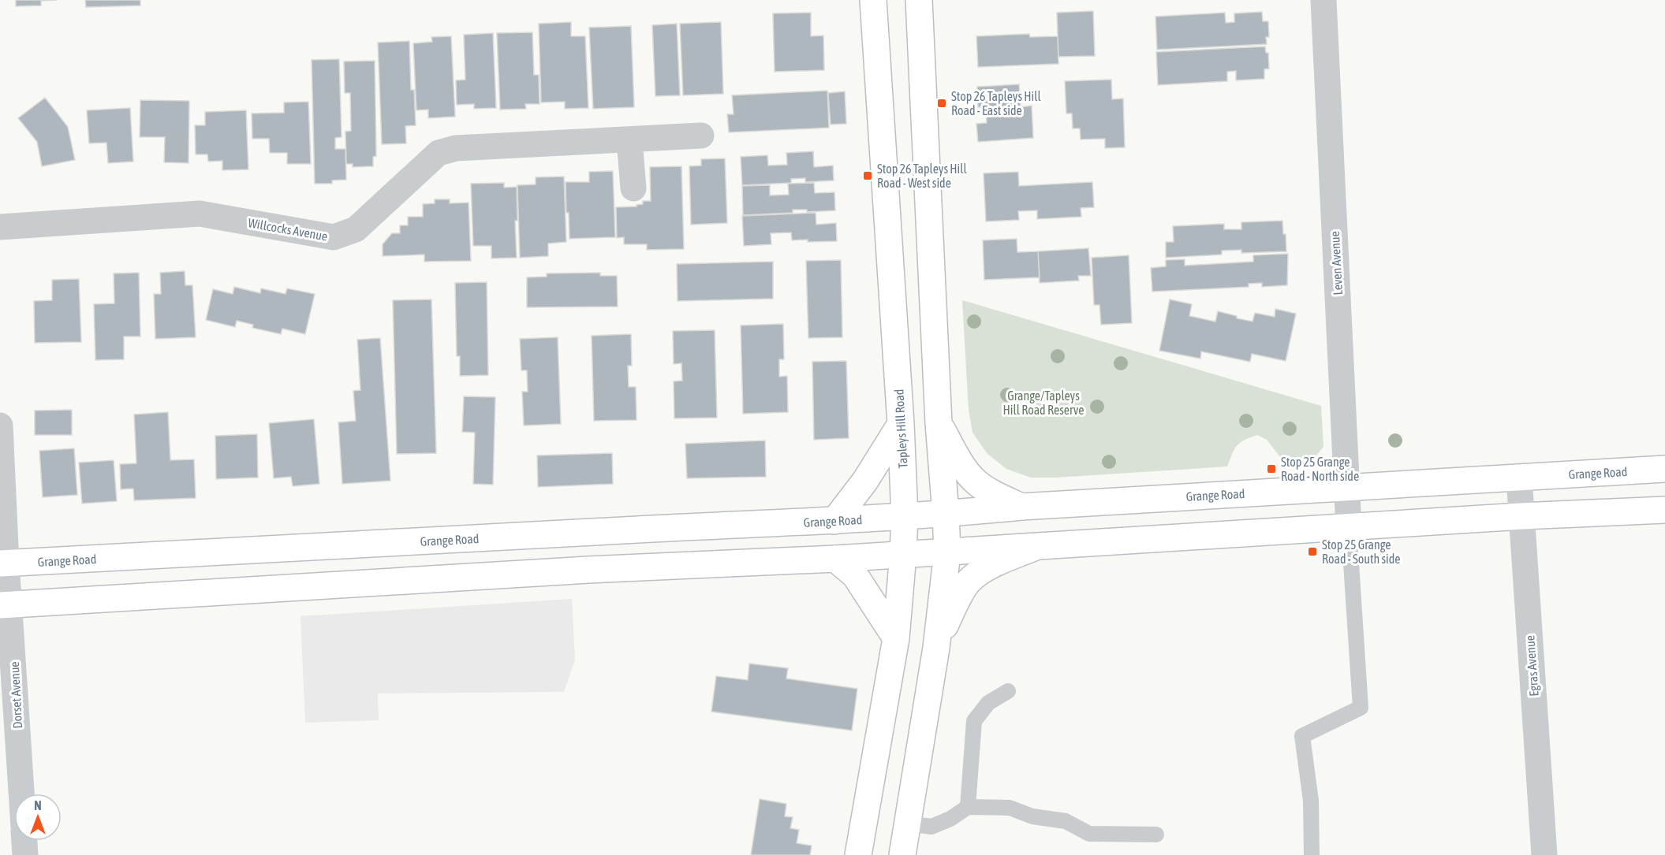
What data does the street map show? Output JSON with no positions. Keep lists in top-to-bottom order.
{
  "streets": {
    "main road": ["Tapleys Hill Road", "Grange Road"],
    "street": [
      "Willcocks Avenue",
      "Leven Avenue",
      "Egras Avenue",
      "Dorset Avenue"
    ]
  },
  "crossings": [
    ["Leven Avenue", "Grange Road"],
    ["Tapleys Hill Road", "Grange Road"],
    ["Grange Road", "Egras Avenue"],
    ["Grange Road", "Dorset Avenue"]
  ],
  "parks": ["Grange/Tapleys Hill Road Reserve"],
  "places": {
    "transit": [
      "Stop 26 Tapleys Hill Road - East side",
      "Stop 26 Tapleys Hill Road - West side",
      "Stop 25 Grange Road - North side",
      "Stop 25 Grange Road - South side"
    ]
  },
  "north": "top"
}
